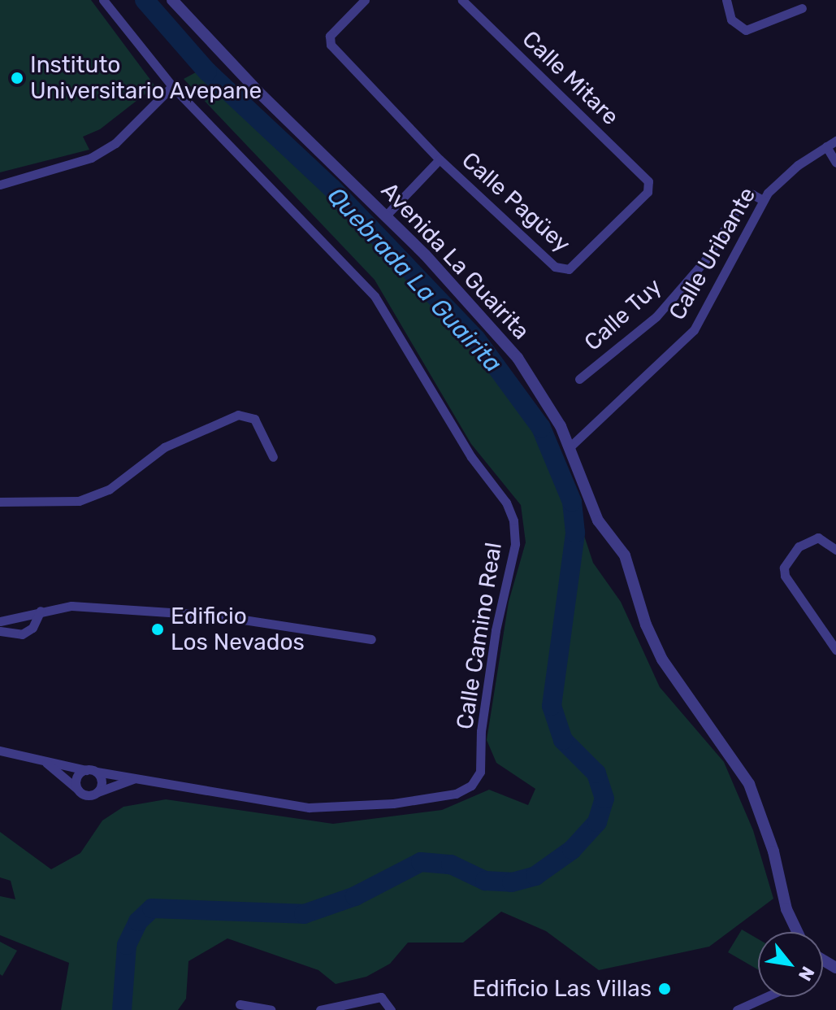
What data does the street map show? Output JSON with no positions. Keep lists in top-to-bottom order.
{
  "streets": {
    "street": [
      "Calle Mitare",
      "Calle Pagüey",
      "Calle Uribante",
      "Avenida La Guairita",
      "Calle Tuy",
      "Calle Camino Real"
    ]
  },
  "crossings": [
    ["Calle Mitare", "Calle Pagüey"],
    ["Calle Pagüey", "Avenida La Guairita"],
    ["Calle Uribante", "Avenida La Guairita"],
    ["Calle Uribante", "Calle Tuy"]
  ],
  "water": ["Quebrada La Guairita"],
  "places": ["Instituto Universitario Avepane", "Edificio Los Nevados", "Edificio Las Villas"],
  "north": "bottom right"
}
